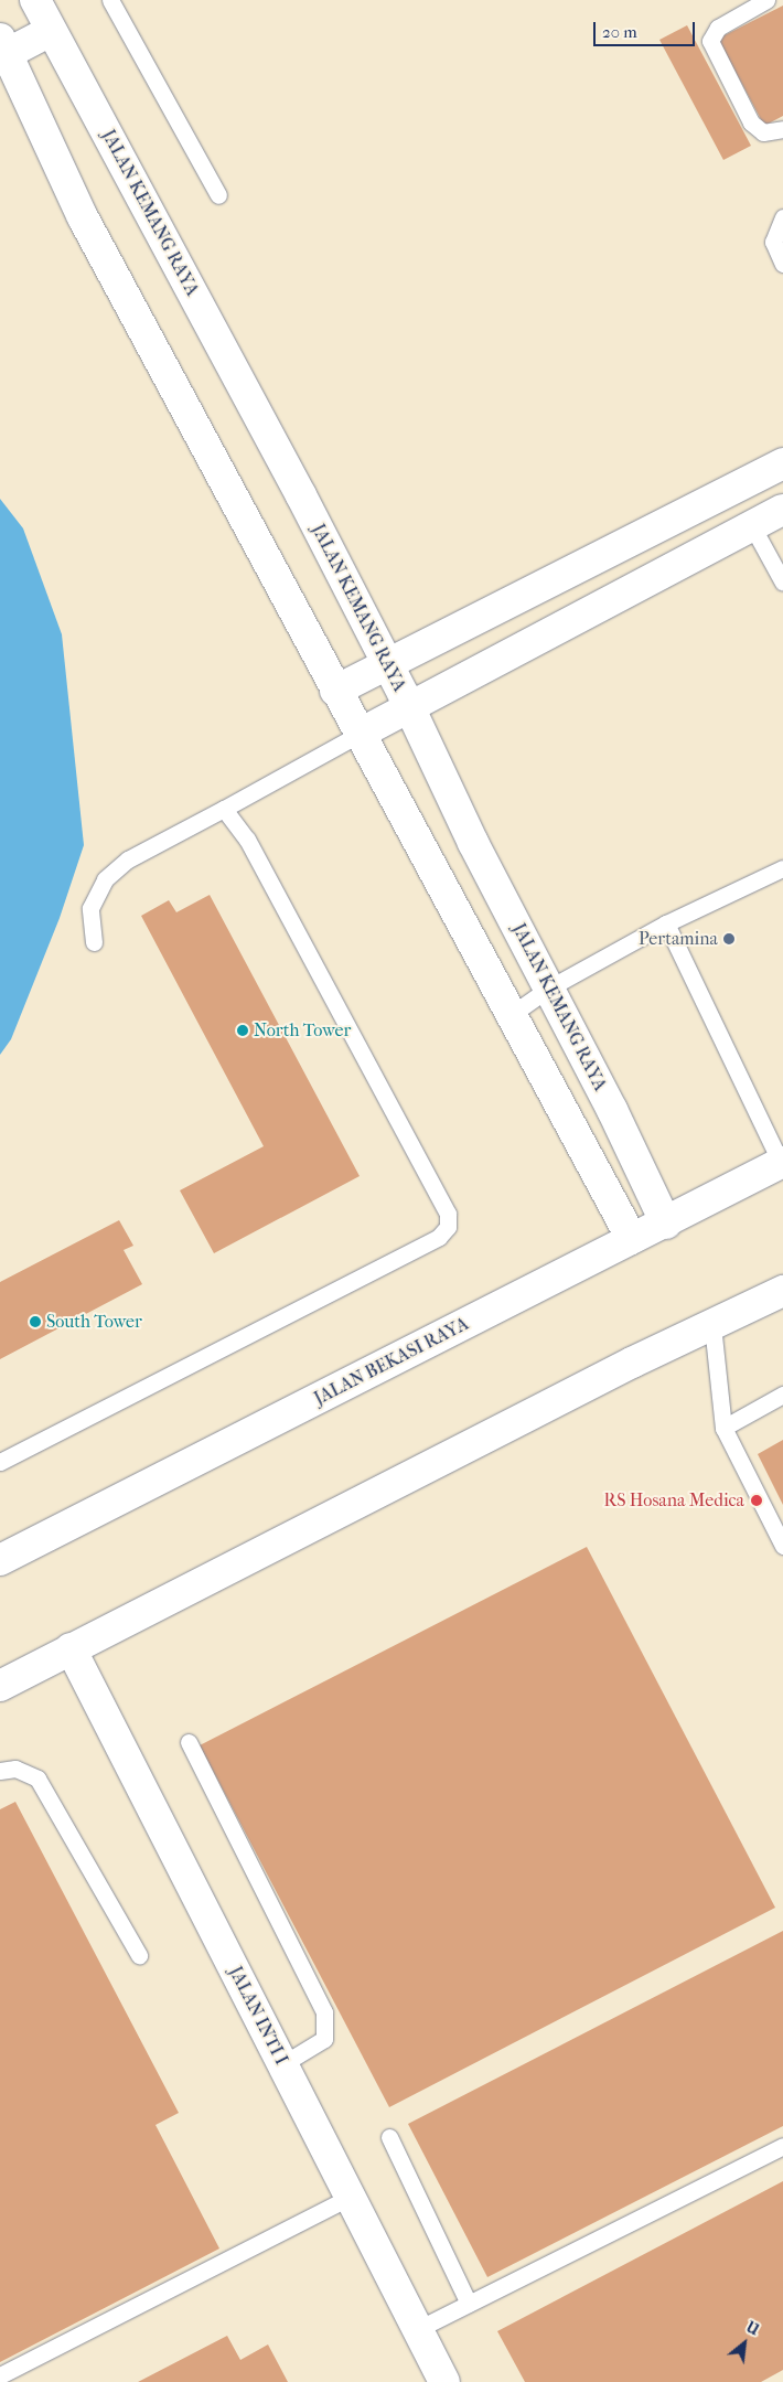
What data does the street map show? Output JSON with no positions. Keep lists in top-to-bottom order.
{
  "streets": {
    "street": ["JALAN KEMANG RAYA", "JALAN BEKASI RAYA", "JALAN INTI I"]
  },
  "crossings": [
    ["JALAN KEMANG RAYA", "JALAN BEKASI RAYA"]
  ],
  "places": [
    "Pertamina",
    "North Tower",
    "South Tower",
    "RS Hosana Medica"
  ],
  "scale_bar": "20 m",
  "north": "top right"
}
